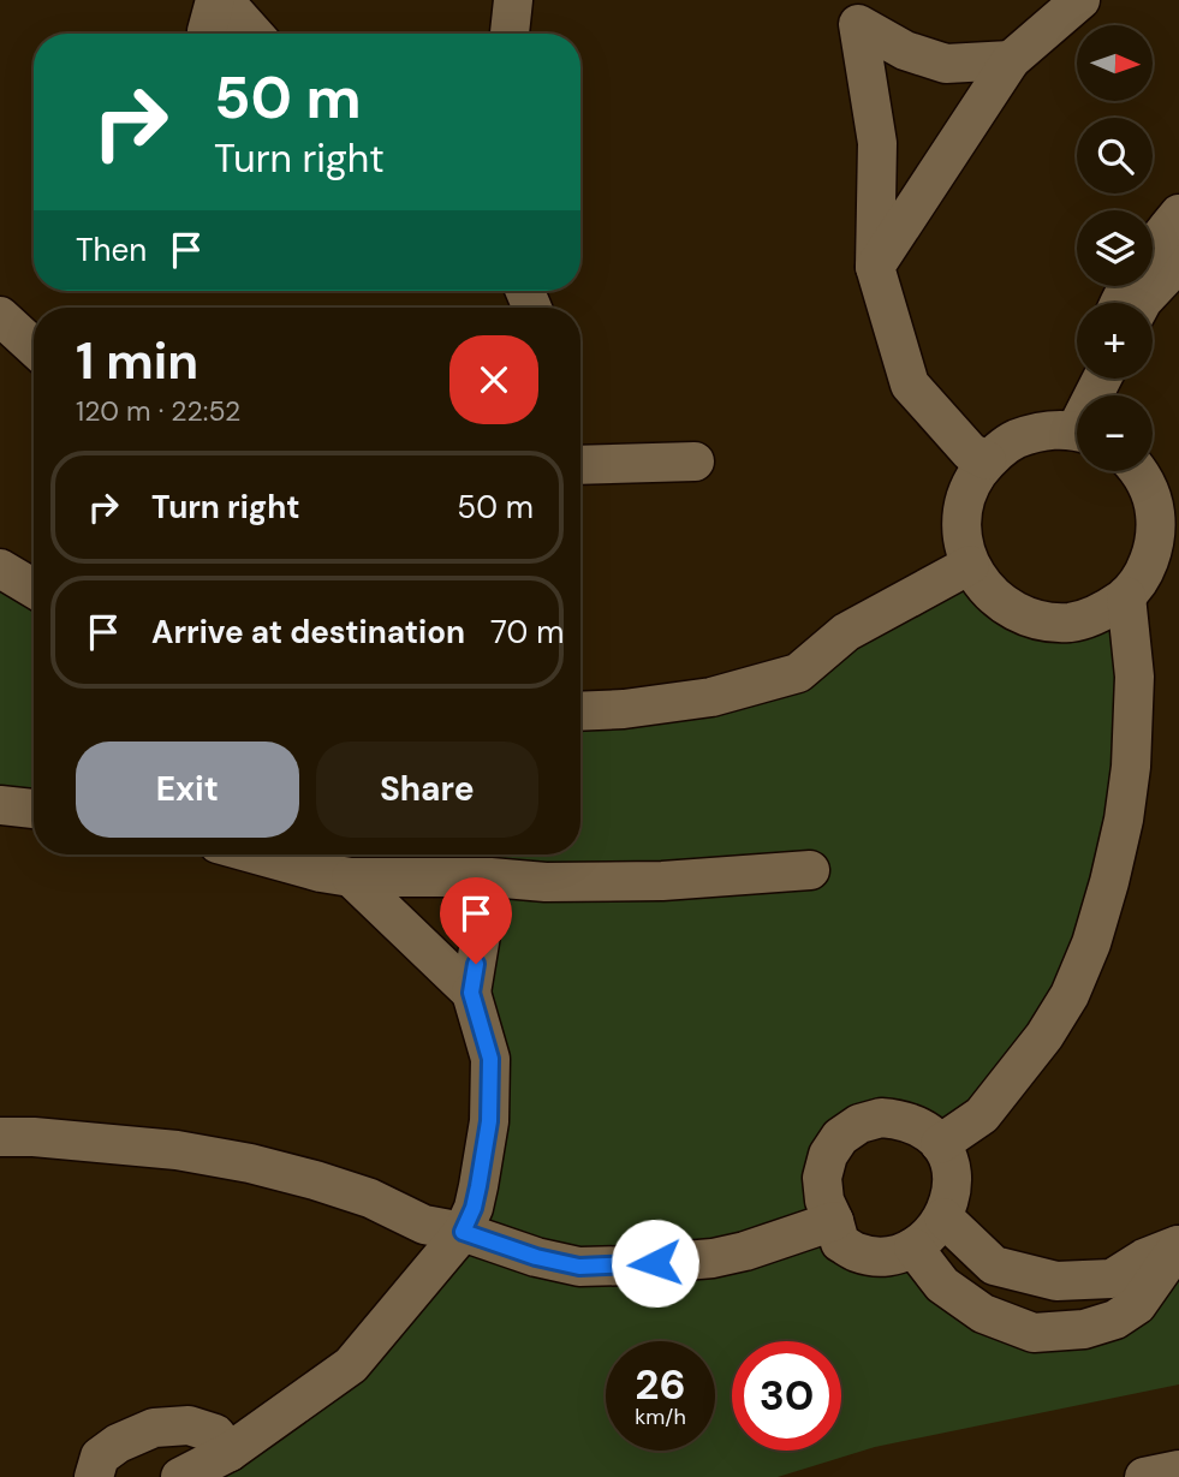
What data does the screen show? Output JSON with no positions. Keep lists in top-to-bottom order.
{
  "north": "right",
  "page": {
    "map_buttons": ["+", "−"],
    "turn": ["50 m", "Turn right"],
    "then": "Then",
    "heading": ["1 min", "120 m · 22:52"],
    "list": [
      {
        "name": "Turn right",
        "value": "50 m"
      },
      {
        "name": "Arrive at destination",
        "value": "70 m"
      }
    ],
    "buttons": ["Exit", "Share"],
    "speed": "26 km/h",
    "limit": "30"
  }
}
